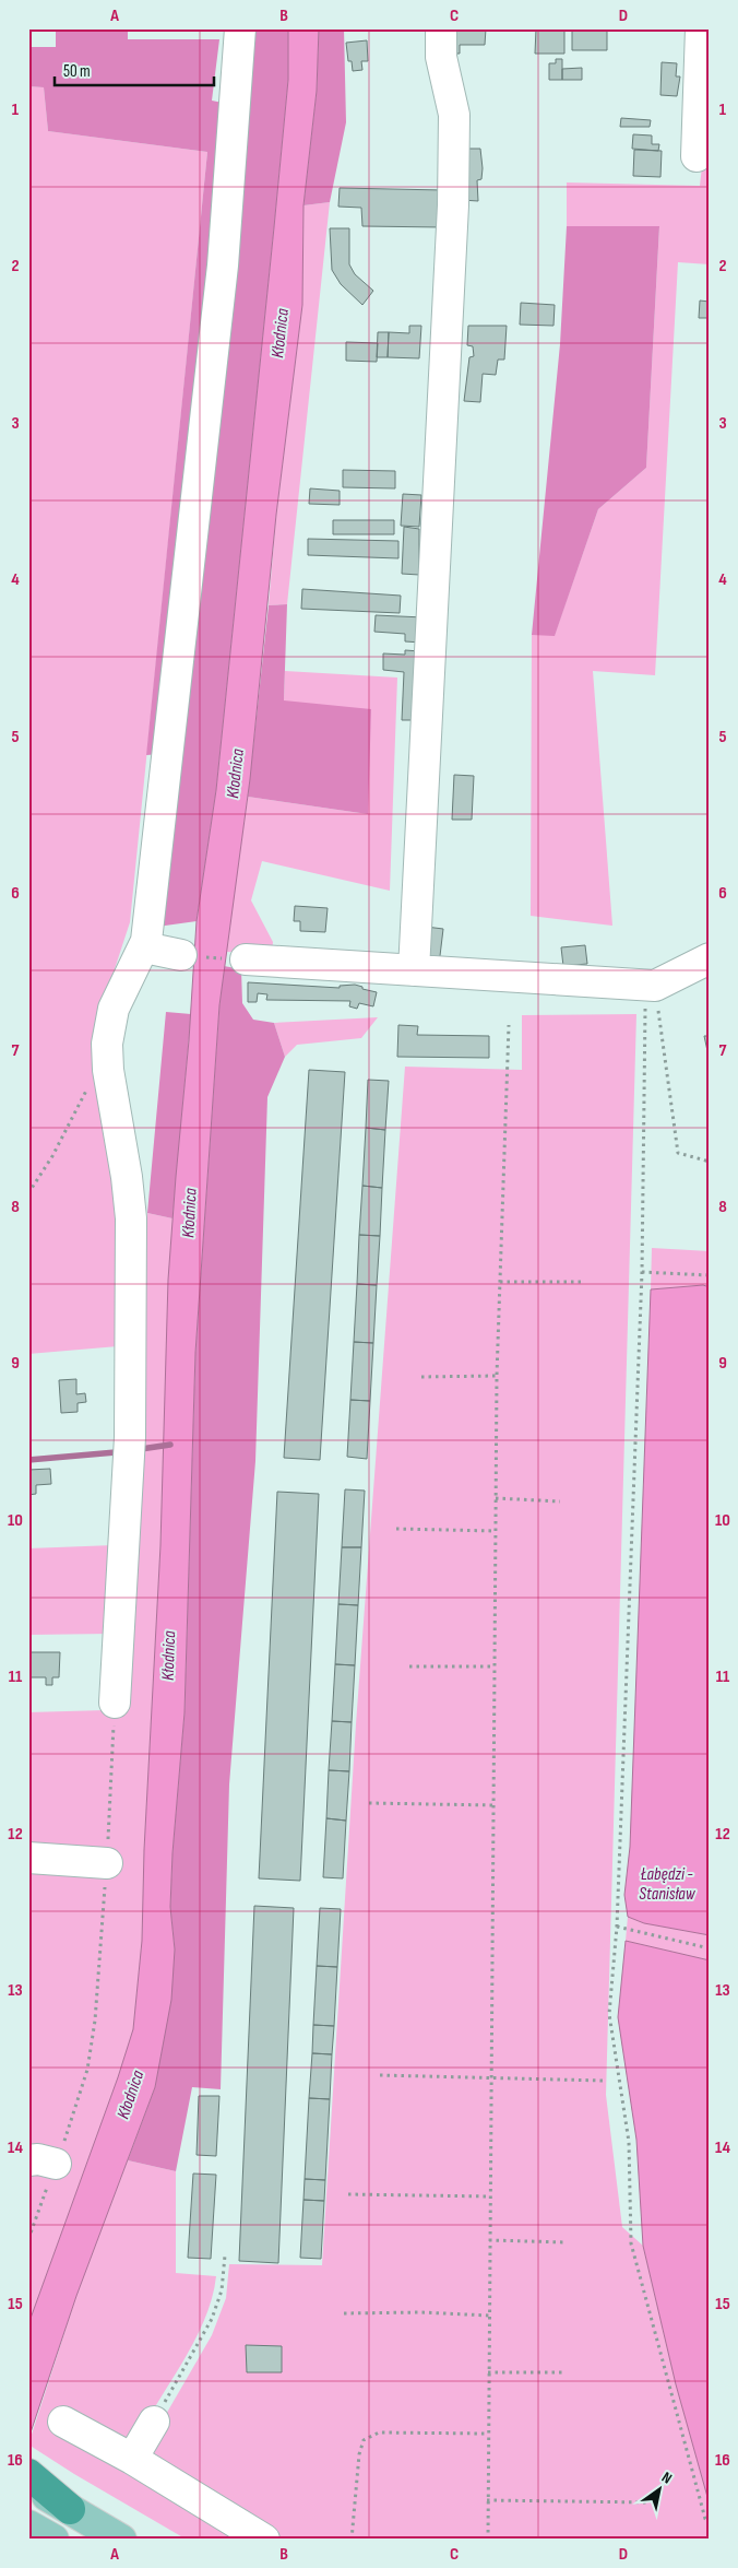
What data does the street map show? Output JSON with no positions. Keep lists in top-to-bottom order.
{
  "water": ["Kłodnica", "Łabędzi - Stanisław"],
  "scale_bar": "50 m",
  "north": "top right",
  "grid": {
    "columns": [
      "A",
      "B",
      "C",
      "D"
    ],
    "rows": [
      "1",
      "2",
      "3",
      "4",
      "5",
      "6",
      "7",
      "8",
      "9",
      "10",
      "11",
      "12",
      "13",
      "14",
      "15",
      "16"
    ]
  }
}
